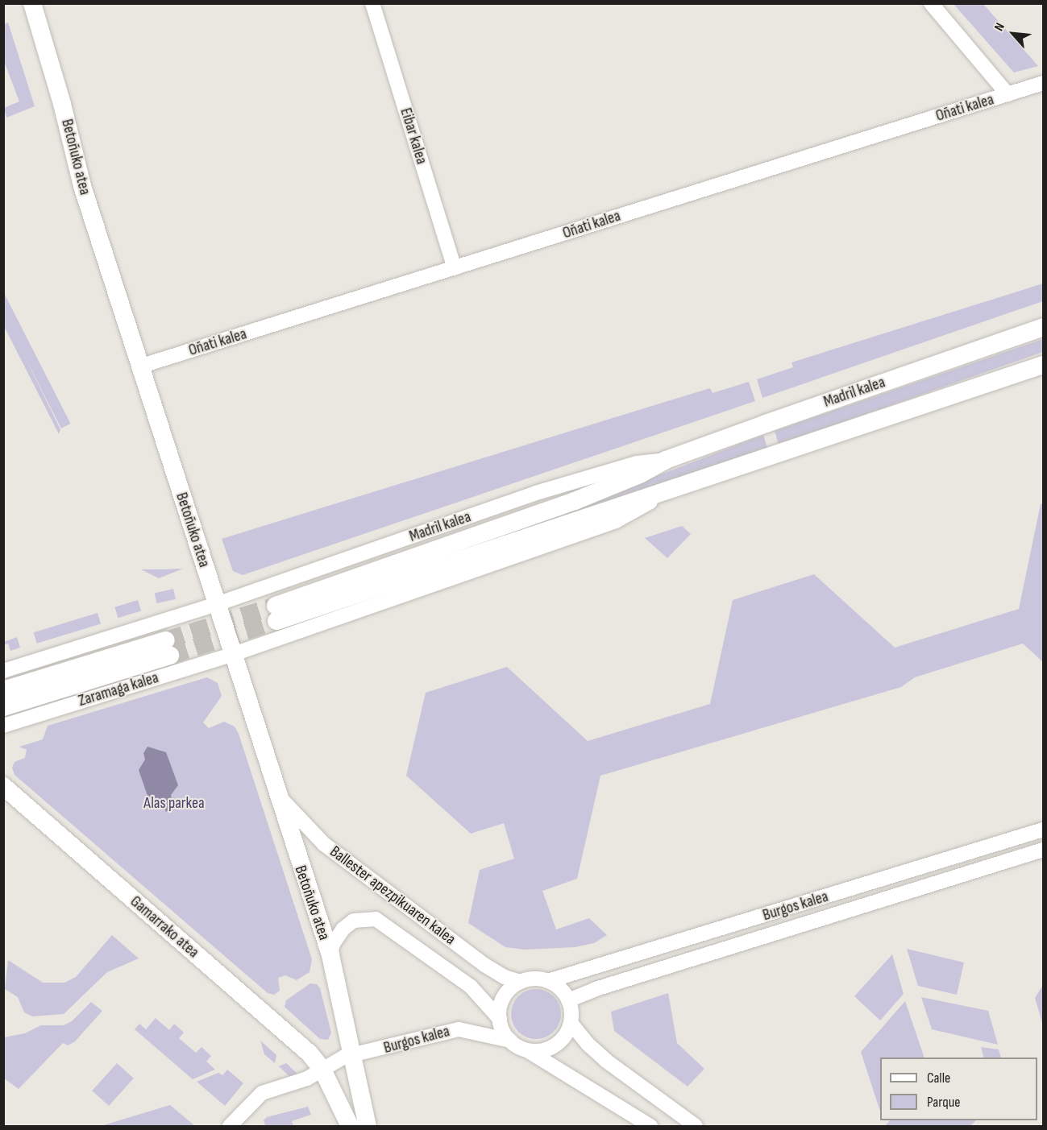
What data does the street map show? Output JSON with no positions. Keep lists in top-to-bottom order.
{
  "streets": {
    "main road": [
      "Betoñuko atea",
      "Madril kalea",
      "Zaramaga kalea",
      "Gamarrako atea"
    ],
    "street": [
      "Oñati kalea",
      "Eibar kalea",
      "Ballester apezpikuaren kalea",
      "Burgos kalea"
    ]
  },
  "crossings": [
    ["Oñati kalea", "Eibar kalea"],
    ["Oñati kalea", "Betoñuko atea"],
    ["Betoñuko atea", "Madril kalea"],
    ["Betoñuko atea", "Zaramaga kalea"],
    ["Betoñuko atea", "Ballester apezpikuaren kalea"],
    ["Betoñuko atea", "Burgos kalea"],
    ["Madril kalea", "Zaramaga kalea"],
    ["Ballester apezpikuaren kalea", "Burgos kalea"],
    ["Burgos kalea", "Gamarrako atea"]
  ],
  "parks": ["Alas parkea"],
  "legend": ["Calle", "Parque"],
  "north": "top left"
}
